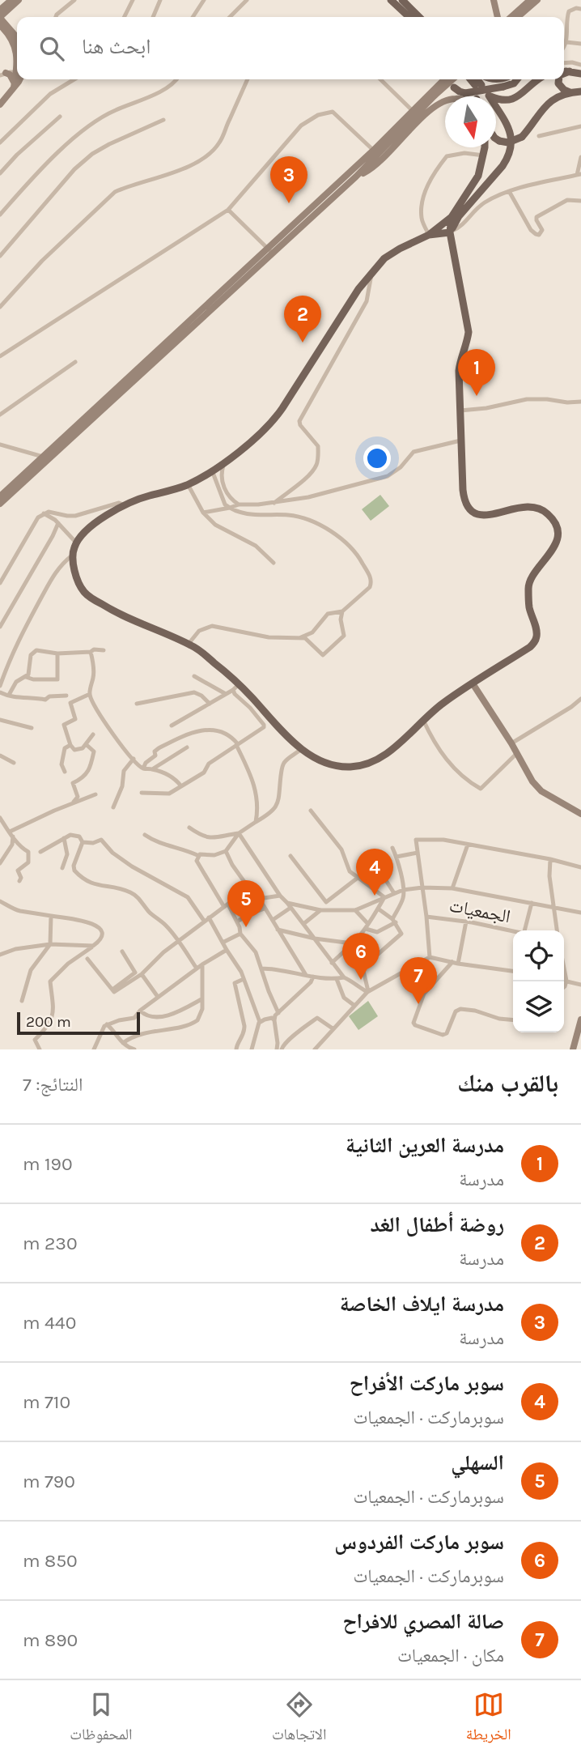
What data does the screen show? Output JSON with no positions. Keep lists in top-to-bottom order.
{
  "streets": {
    "street": ["الجمعيات"]
  },
  "scale_bar": "200 m",
  "north": "bottom",
  "page": {
    "search": "ابحث هنا",
    "pins": [
      "3",
      "2",
      "1",
      "4",
      "5",
      "6",
      "7"
    ],
    "scale": "200 m",
    "heading": ["بالقرب منك", "النتائج: 7"],
    "list": [
      {
        "mark": "1",
        "name": "مدرسة العرين الثانية",
        "note": "مدرسة",
        "value": "190 m"
      },
      {
        "mark": "2",
        "name": "روضة أطفال الغد",
        "note": "مدرسة",
        "value": "230 m"
      },
      {
        "mark": "3",
        "name": "مدرسة ايلاف الخاصة",
        "note": "مدرسة",
        "value": "440 m"
      },
      {
        "mark": "4",
        "name": "سوبر ماركت الأفراح",
        "note": "سوبرماركت · الجمعيات",
        "value": "710 m"
      },
      {
        "mark": "5",
        "name": "السهلي",
        "note": "سوبرماركت · الجمعيات",
        "value": "790 m"
      },
      {
        "mark": "6",
        "name": "سوبر ماركت الفردوس",
        "note": "سوبرماركت · الجمعيات",
        "value": "850 m"
      },
      {
        "mark": "7",
        "name": "صالة المصري للافراح",
        "note": "مكان · الجمعيات",
        "value": "890 m"
      }
    ],
    "nav": ["الخريطة", "الاتجاهات", "المحفوظات"]
  }
}
